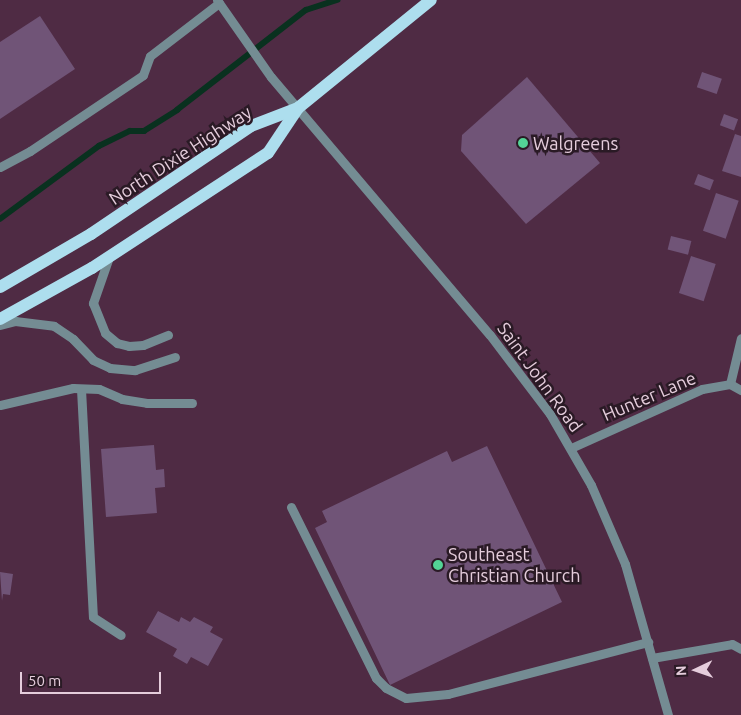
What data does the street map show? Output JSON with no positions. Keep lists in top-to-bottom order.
{
  "streets": {
    "main road": ["North Dixie Highway"],
    "street": ["Saint John Road", "Hunter Lane"]
  },
  "crossings": [
    ["North Dixie Highway", "Saint John Road"],
    ["Saint John Road", "Hunter Lane"]
  ],
  "places": ["Walgreens", "Southeast Christian Church"],
  "scale_bar": "50 m",
  "north": "left"
}
